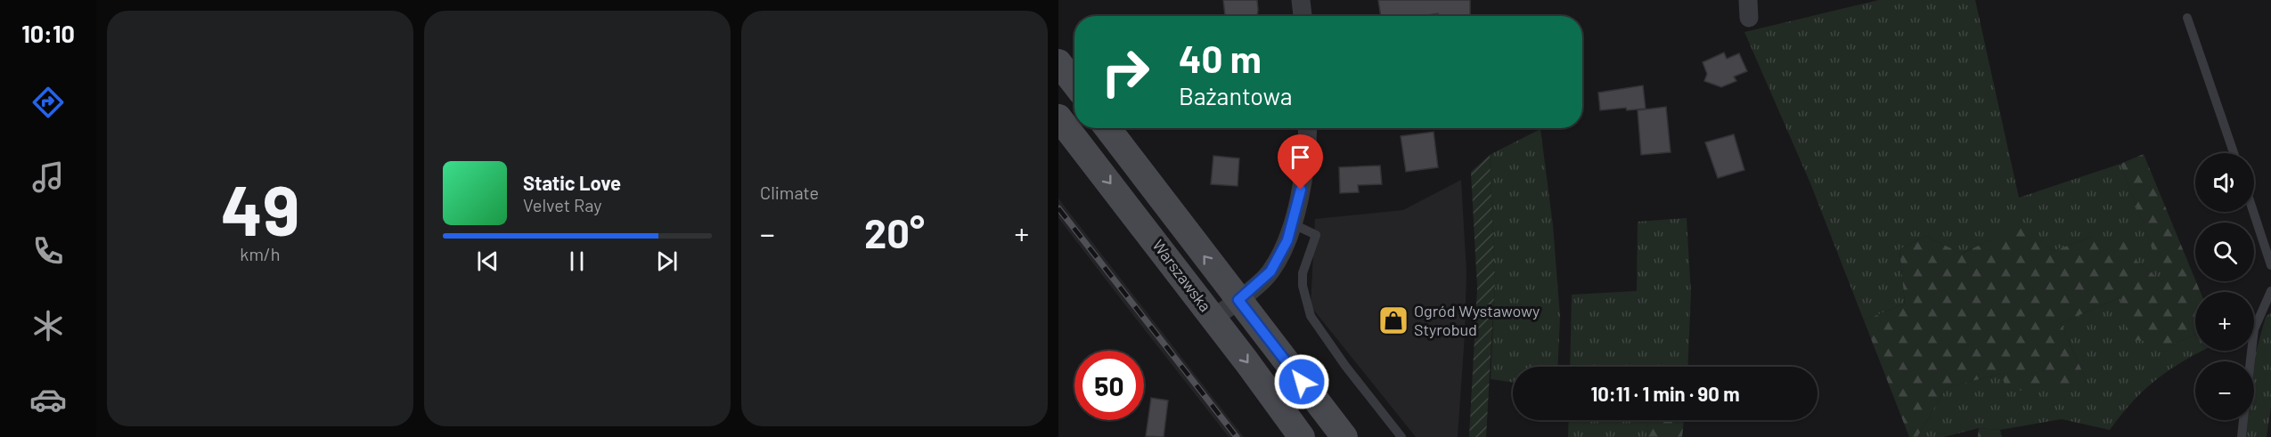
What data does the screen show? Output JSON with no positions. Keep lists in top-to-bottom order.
{
  "streets": {
    "main road": ["Warszawska"]
  },
  "places": {
    "shop": ["Ogród Wystawowy Styrobud"]
  },
  "page": {
    "tabs": "10:10",
    "tile": [
      ["49", "km/h"],
      "Climate"
    ],
    "turn": ["40 m", "Bażantowa"],
    "map_buttons": ["+", "−"],
    "song": ["Static Love", "Velvet Ray"],
    "heat": ["−", "20°", "+"],
    "limit": "50",
    "trip": "10:11 · 1 min · 90 m"
  }
}
